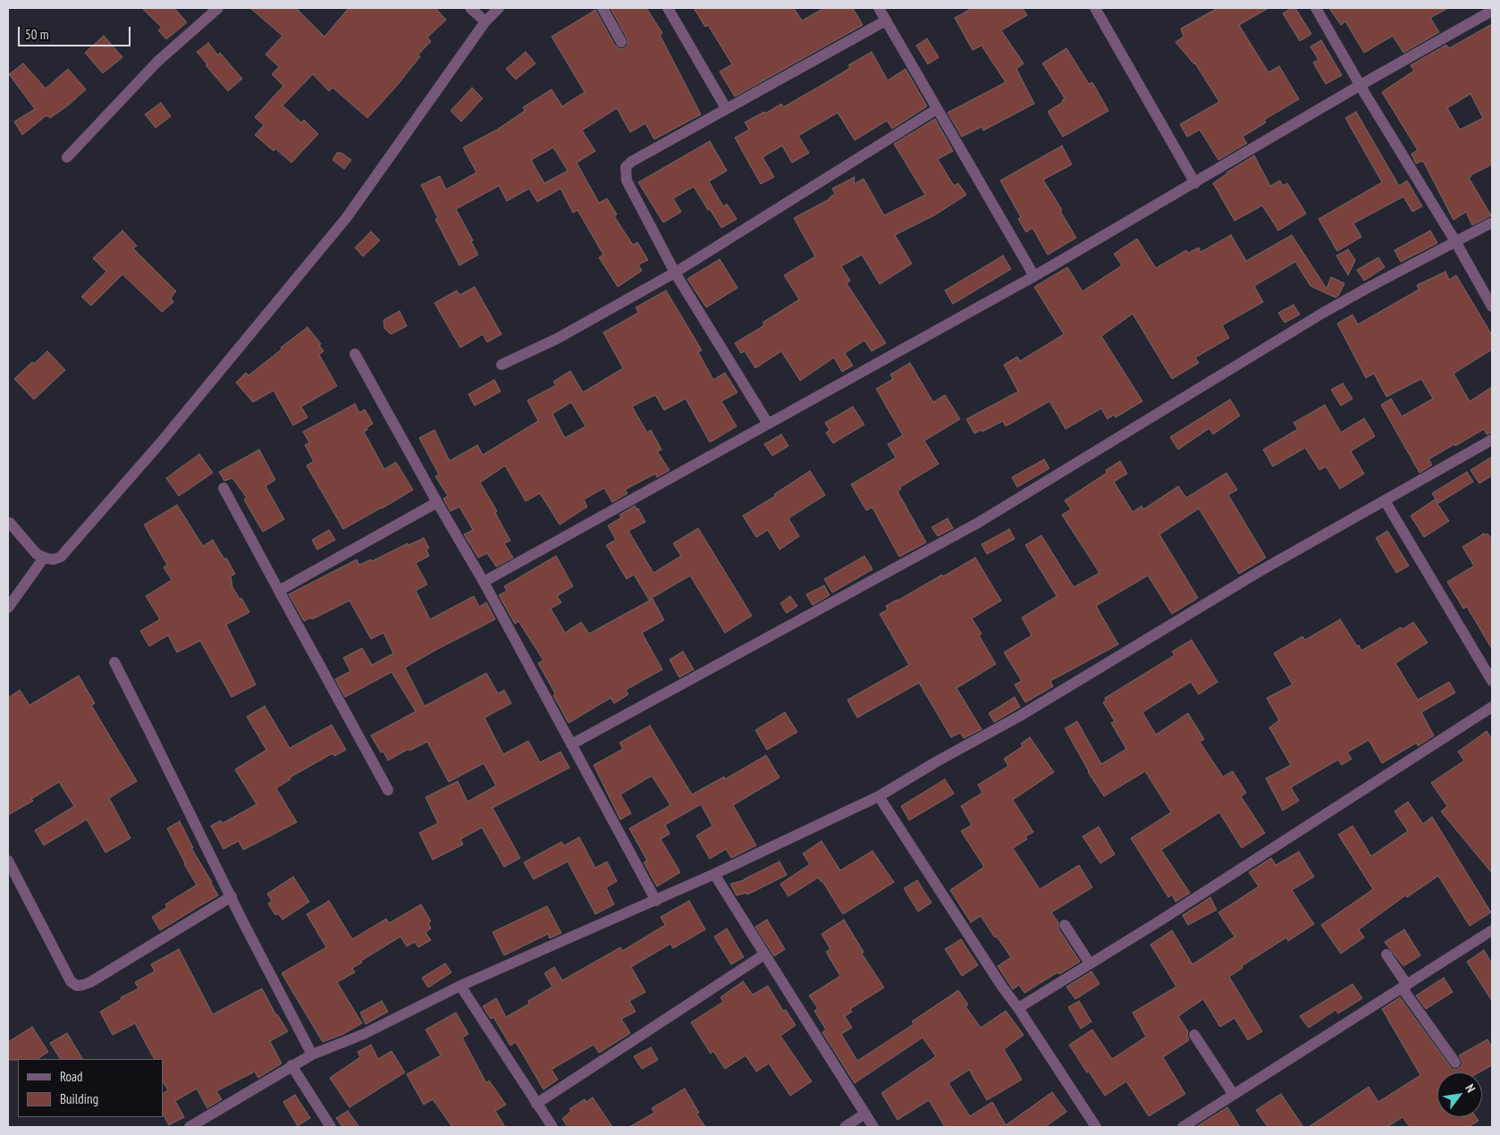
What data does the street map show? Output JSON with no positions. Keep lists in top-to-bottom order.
{
  "legend": ["Road", "Building"],
  "scale_bar": "50 m",
  "north": "top right"
}
